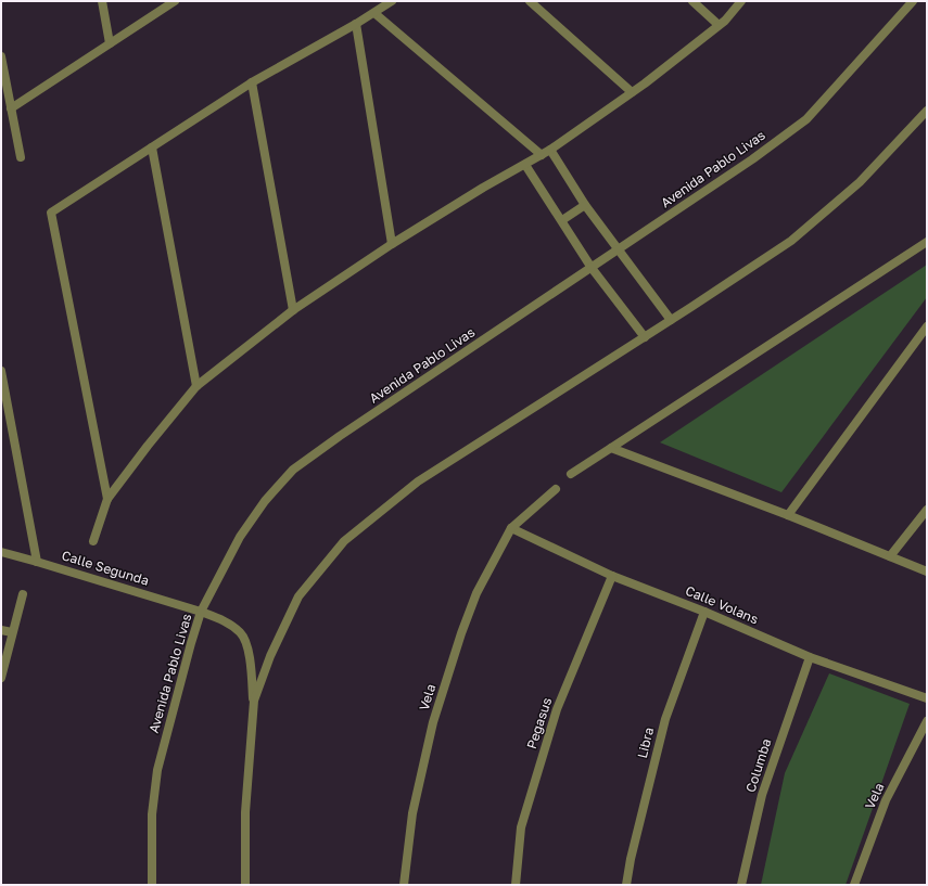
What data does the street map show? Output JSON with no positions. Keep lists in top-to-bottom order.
{
  "streets": {
    "street": [
      "Avenida Pablo Livas",
      "Calle Segunda",
      "Calle Volans",
      "Vela",
      "Pegasus",
      "Libra",
      "Columba"
    ]
  },
  "crossings": [
    ["Avenida Pablo Livas", "Calle Segunda"],
    ["Calle Volans", "Vela"],
    ["Calle Volans", "Pegasus"],
    ["Calle Volans", "Libra"],
    ["Calle Volans", "Columba"]
  ]
}
